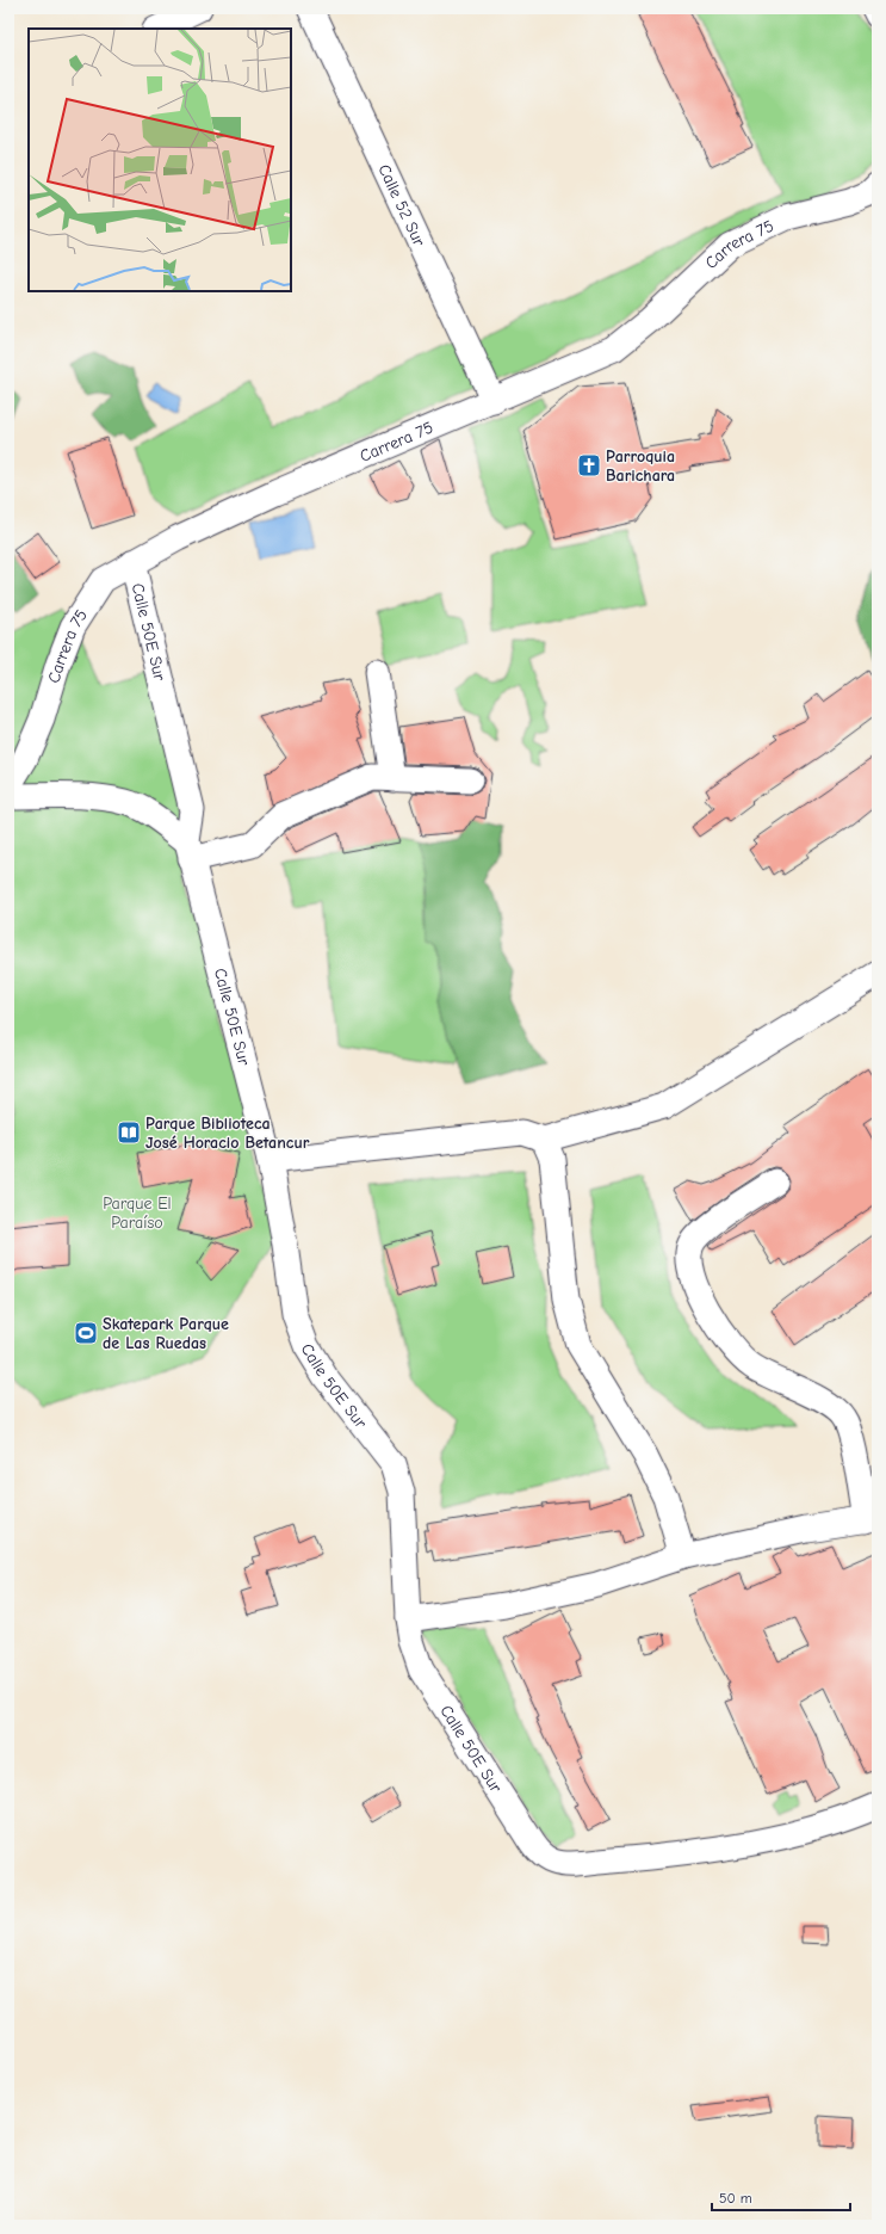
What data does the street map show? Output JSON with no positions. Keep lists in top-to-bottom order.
{
  "streets": {
    "street": ["Calle 52 Sur", "Carrera 75", "Calle 50E Sur"]
  },
  "crossings": [
    ["Calle 52 Sur", "Carrera 75"],
    ["Carrera 75", "Calle 50E Sur"]
  ],
  "parks": ["Parque El Paraíso"],
  "places": {
    "church": ["Parroquia Barichara"],
    "library": ["Parque Biblioteca José Horacio Betancur"],
    "sports": ["Skatepark Parque de Las Ruedas"]
  },
  "scale_bar": "50 m"
}
